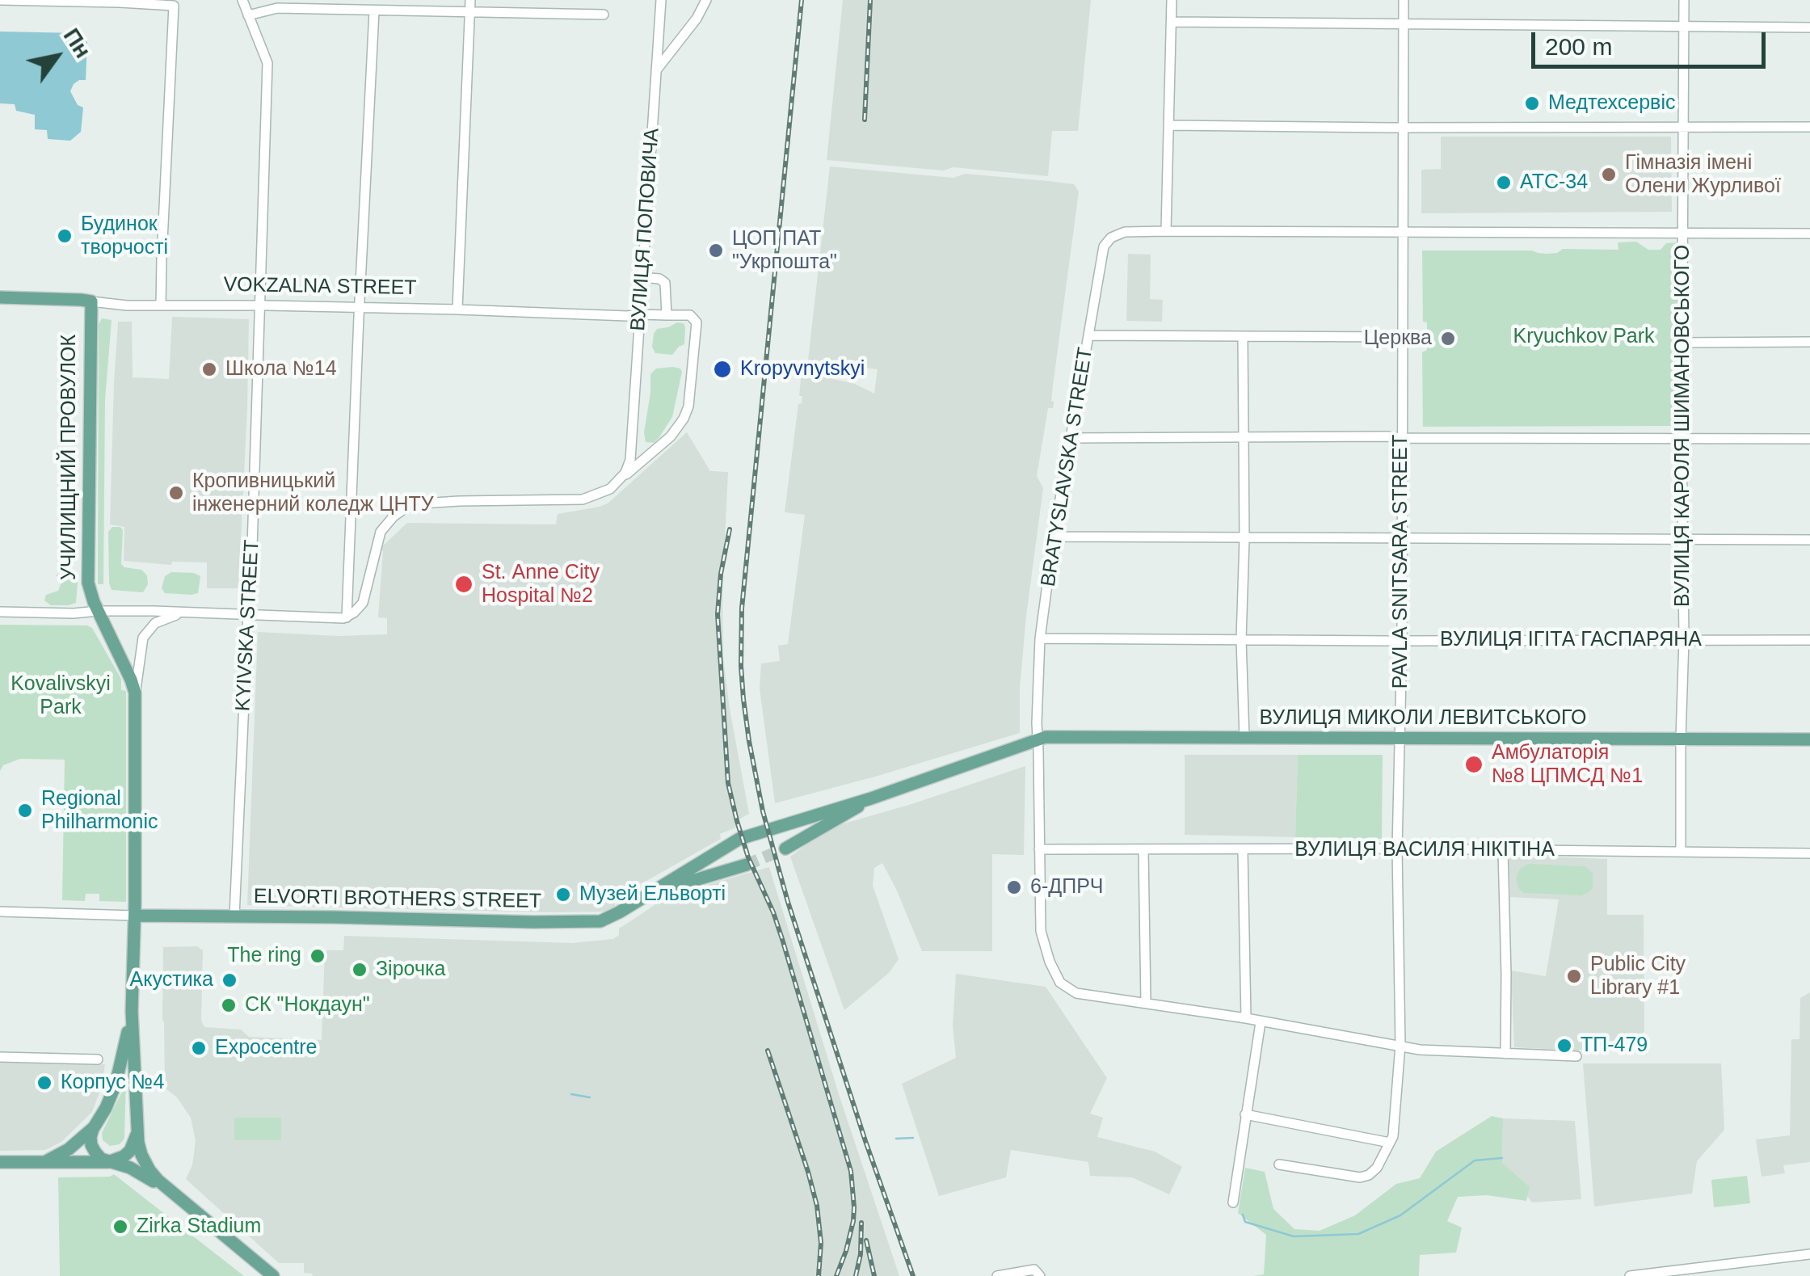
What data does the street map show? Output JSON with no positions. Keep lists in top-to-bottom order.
{
  "streets": {
    "main road": [
      "VOKZALNA STREET",
      "УЧИЛИЩНИЙ ПРОВУЛОК",
      "ВУЛИЦЯ МИКОЛИ ЛЕВИТСЬКОГО",
      "ELVORTI BROTHERS STREET"
    ],
    "street": [
      "ВУЛИЦЯ ПОПОВИЧА",
      "ВУЛИЦЯ КАРОЛЯ ШИМАНОВСЬКОГО",
      "BRATYSLAVSKA STREET",
      "PAVLA SNITSARA STREET",
      "KYIVSKA STREET",
      "ВУЛИЦЯ ІГІТА ГАСПАРЯНА",
      "ВУЛИЦЯ ВАСИЛЯ НІКІТІНА"
    ]
  },
  "crossings": [
    ["ВУЛИЦЯ ПОПОВИЧА", "VOKZALNA STREET"],
    ["VOKZALNA STREET", "УЧИЛИЩНИЙ ПРОВУЛОК"],
    ["VOKZALNA STREET", "KYIVSKA STREET"],
    ["ВУЛИЦЯ КАРОЛЯ ШИМАНОВСЬКОГО", "ВУЛИЦЯ ІГІТА ГАСПАРЯНА"],
    ["ВУЛИЦЯ КАРОЛЯ ШИМАНОВСЬКОГО", "ВУЛИЦЯ МИКОЛИ ЛЕВИТСЬКОГО"],
    ["ВУЛИЦЯ КАРОЛЯ ШИМАНОВСЬКОГО", "ВУЛИЦЯ ВАСИЛЯ НІКІТІНА"],
    ["BRATYSLAVSKA STREET", "ВУЛИЦЯ ІГІТА ГАСПАРЯНА"],
    ["BRATYSLAVSKA STREET", "ВУЛИЦЯ МИКОЛИ ЛЕВИТСЬКОГО"],
    ["BRATYSLAVSKA STREET", "ВУЛИЦЯ ВАСИЛЯ НІКІТІНА"],
    ["BRATYSLAVSKA STREET", "ELVORTI BROTHERS STREET"],
    ["PAVLA SNITSARA STREET", "ВУЛИЦЯ ІГІТА ГАСПАРЯНА"],
    ["PAVLA SNITSARA STREET", "ВУЛИЦЯ МИКОЛИ ЛЕВИТСЬКОГО"],
    ["PAVLA SNITSARA STREET", "ВУЛИЦЯ ВАСИЛЯ НІКІТІНА"],
    ["KYIVSKA STREET", "ELVORTI BROTHERS STREET"],
    ["ВУЛИЦЯ МИКОЛИ ЛЕВИТСЬКОГО", "ELVORTI BROTHERS STREET"]
  ],
  "parks": ["Kryuchkov Park", "Kovalivskyi Park"],
  "places": [
    "Медтехсервіс",
    "Гімназія імені Олени Журливої",
    "АТС-34",
    "Будинок творчості",
    "ЦОП ПАТ \"Укрпошта\"",
    "Церква",
    "Школа №14",
    "Kropyvnytskyi",
    "Кропивницький інженерний коледж ЦНТУ",
    "St. Anne City Hospital №2",
    "Амбулаторія №8 ЦПМСД №1",
    "Regional Philharmonic",
    "6-ДПРЧ",
    "Музей Ельворті",
    "The ring",
    "Зірочка",
    "Public City Library #1",
    "Акустика",
    "СК \"Нокдаун\"",
    "ТП-479",
    "Expocentre",
    "Корпус №4",
    "Zirka Stadium"
  ],
  "scale_bar": "200 m",
  "north": "top right"
}
